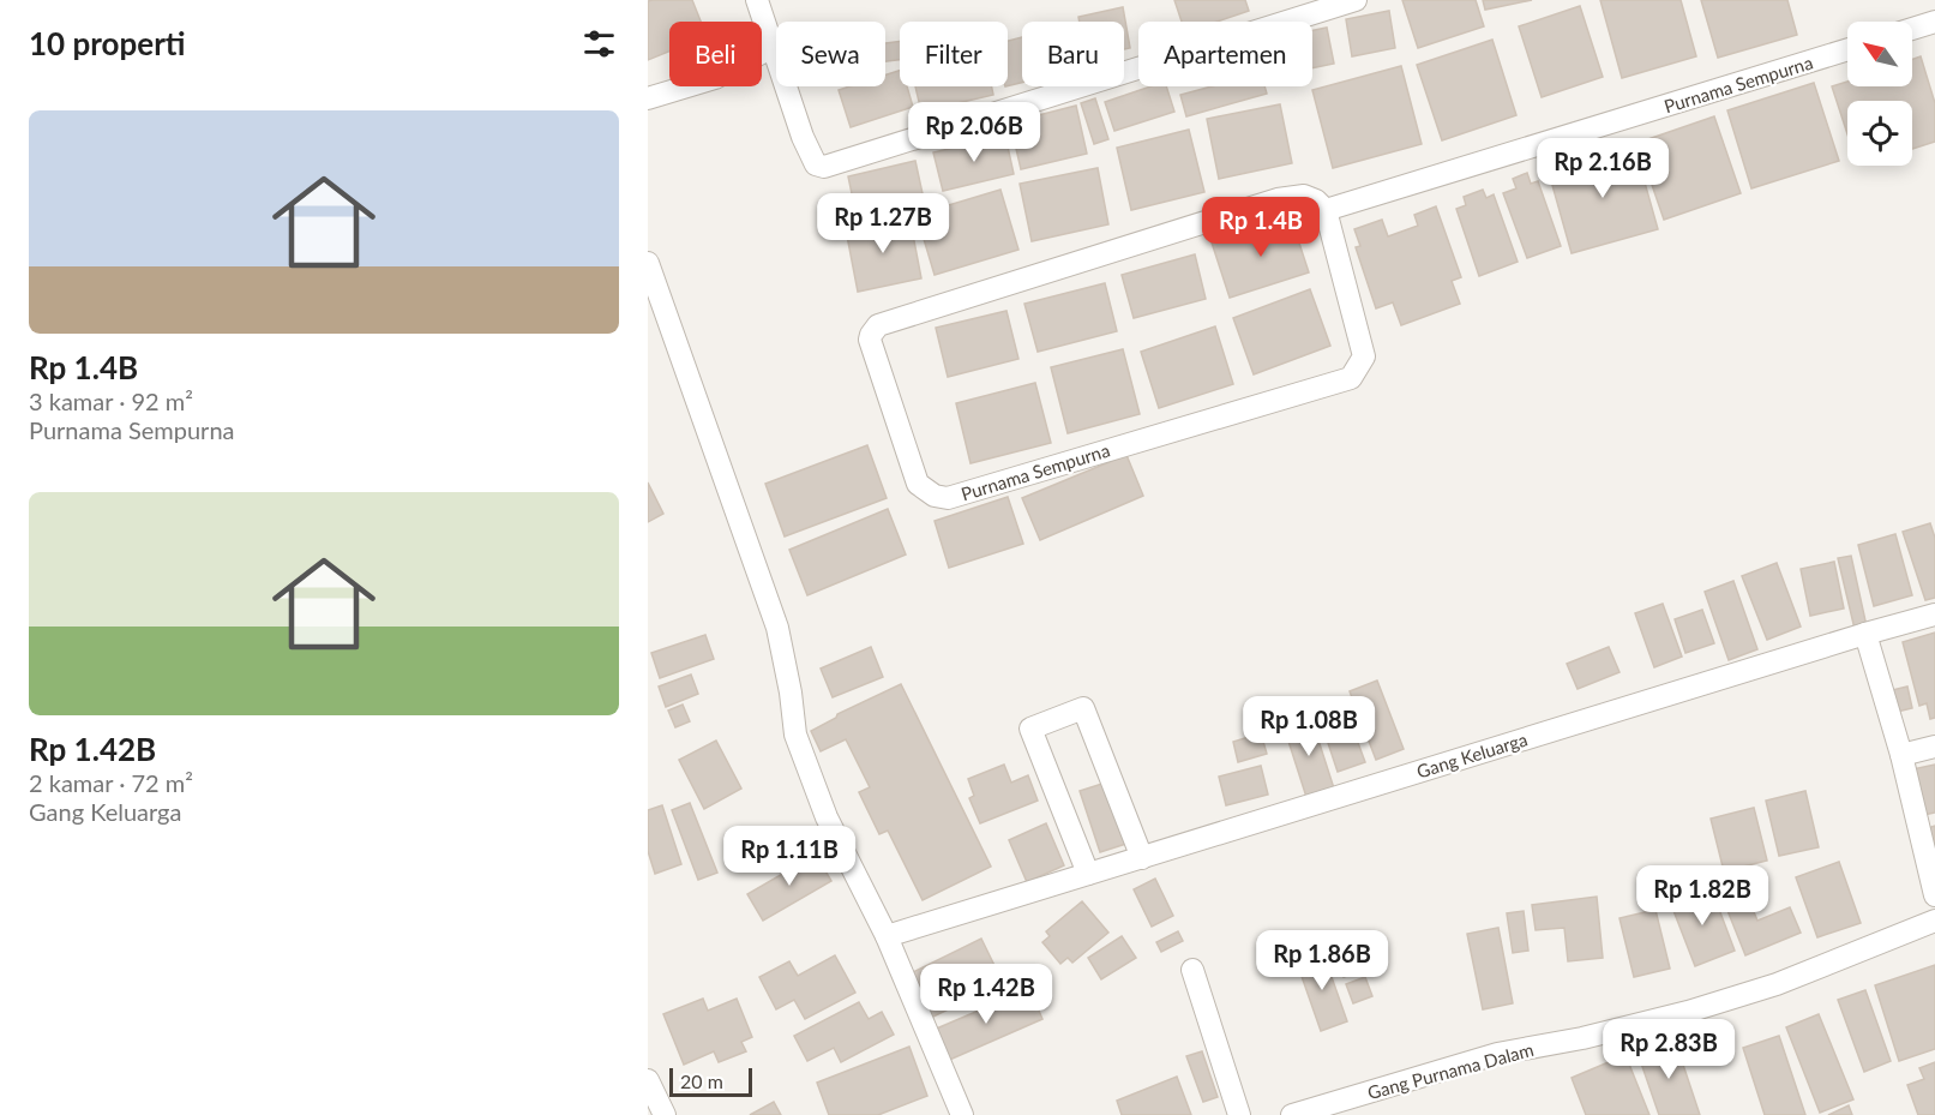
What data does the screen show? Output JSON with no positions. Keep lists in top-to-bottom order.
{
  "streets": {
    "street": ["Purnama Sempurna", "Gang Keluarga", "Gang Purnama Dalam"]
  },
  "scale_bar": "20 m",
  "north": "top left",
  "page": {
    "heading": "10 properti",
    "chip": [
      "Beli",
      "Sewa",
      "Filter",
      "Baru",
      "Apartemen"
    ],
    "list": [
      {
        "name": "Rp 1.4B",
        "note": "3 kamar · 92 m² · Purnama Sempurna"
      },
      {
        "name": "Rp 1.42B",
        "note": "2 kamar · 72 m² · Gang Keluarga"
      }
    ],
    "price": [
      "Rp 2.06B",
      "Rp 2.16B",
      "Rp 1.27B",
      "Rp 1.4B",
      "Rp 1.08B",
      "Rp 1.11B",
      "Rp 1.82B",
      "Rp 1.86B",
      "Rp 1.42B",
      "Rp 2.83B"
    ],
    "scale": "20 m"
  }
}
